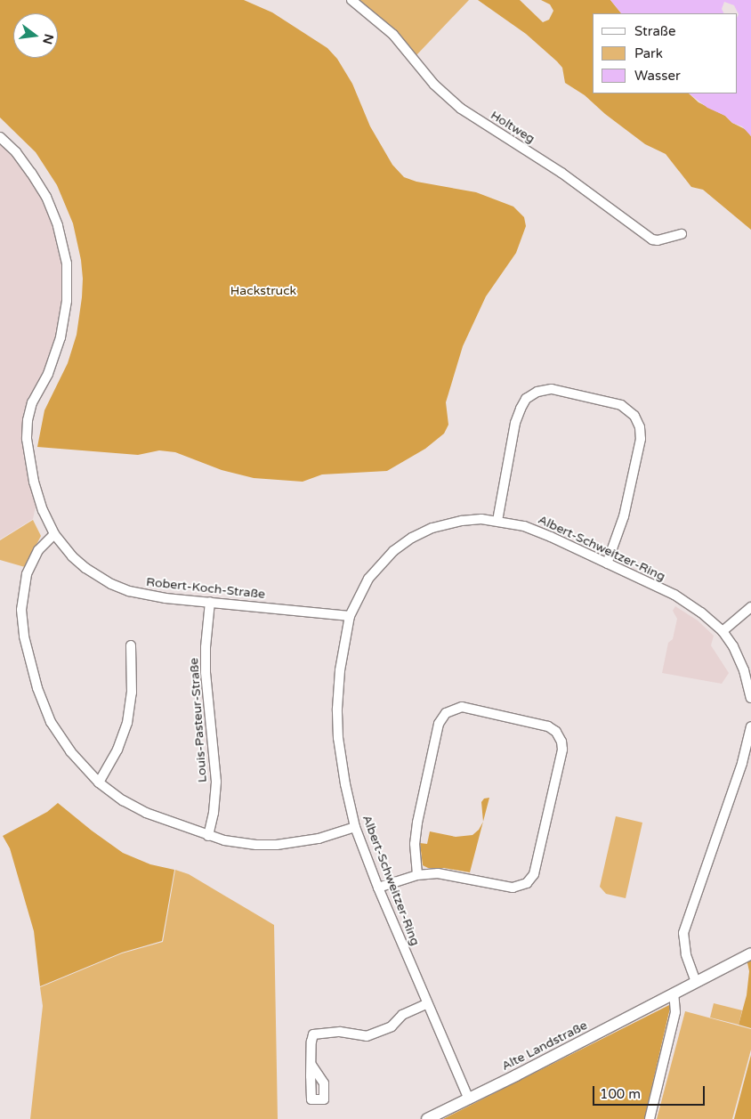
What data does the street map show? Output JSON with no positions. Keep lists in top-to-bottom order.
{
  "streets": {
    "street": [
      "Holtweg",
      "Albert-Schweitzer-Ring",
      "Robert-Koch-Straße",
      "Louis-Pasteur-Straße",
      "Alte Landstraße"
    ]
  },
  "crossings": [
    ["Albert-Schweitzer-Ring", "Robert-Koch-Straße"],
    ["Albert-Schweitzer-Ring", "Alte Landstraße"],
    ["Robert-Koch-Straße", "Louis-Pasteur-Straße"]
  ],
  "parks": ["Hackstruck"],
  "legend": ["Straße", "Park", "Wasser"],
  "scale_bar": "100 m",
  "north": "right"
}
